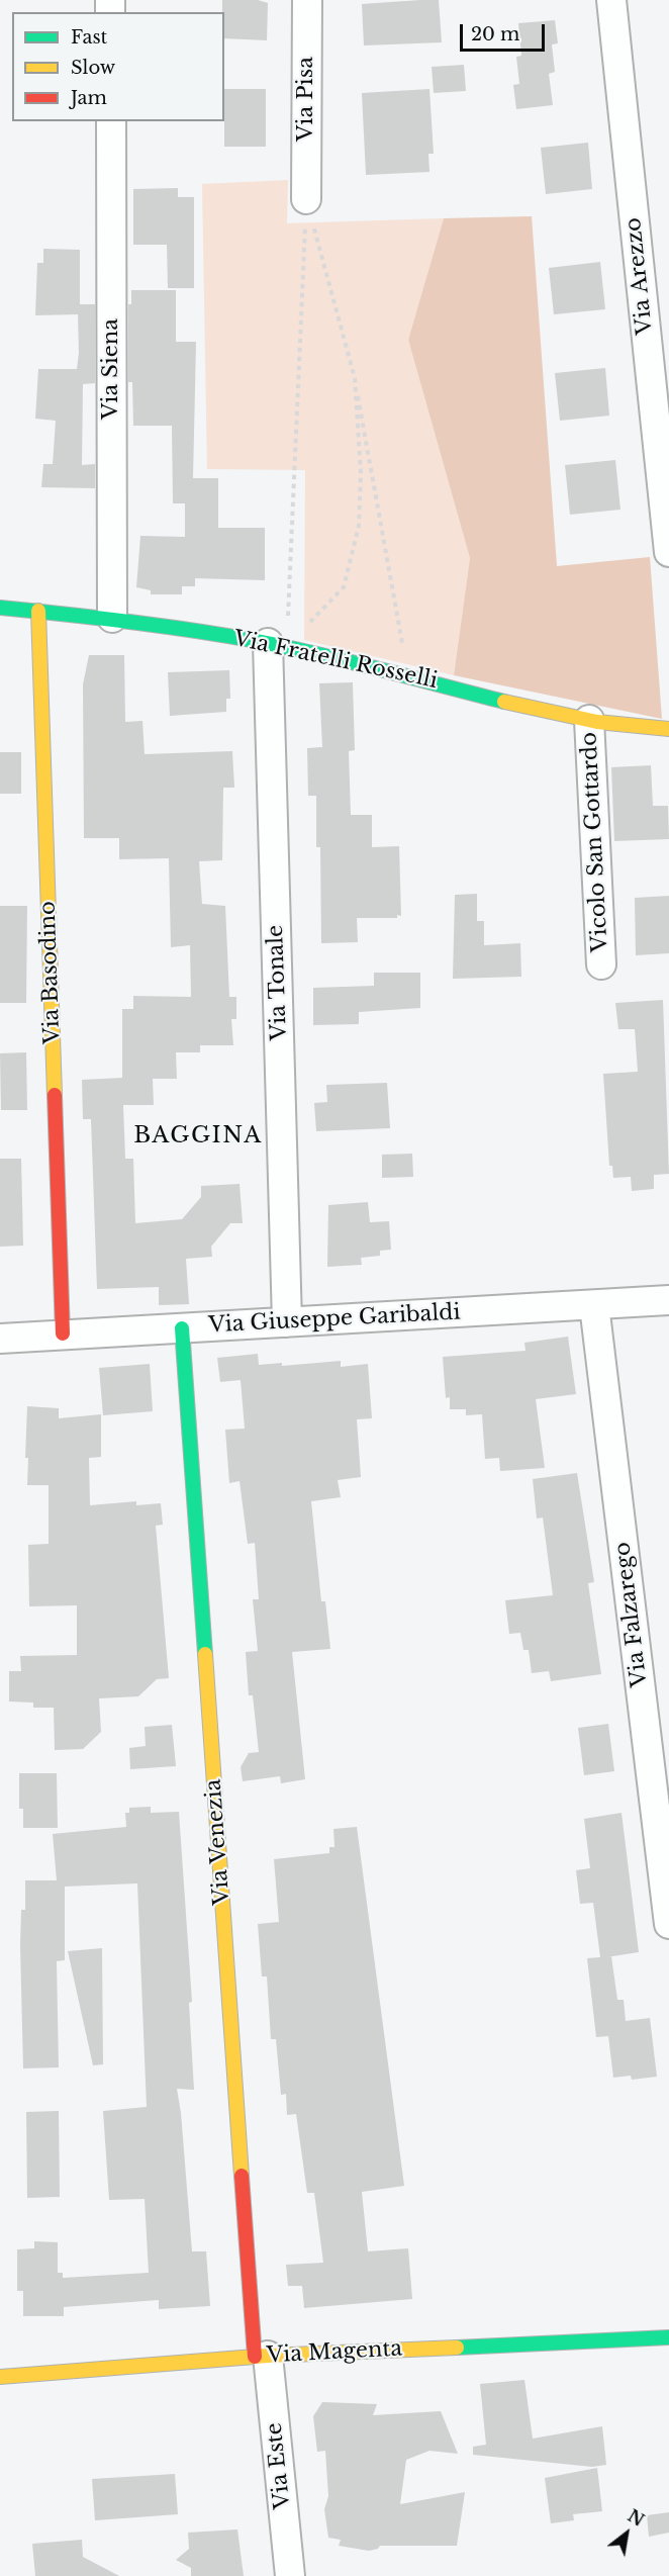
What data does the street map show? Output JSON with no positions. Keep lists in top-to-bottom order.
{
  "streets": {
    "street": [
      "Via Pisa",
      "Via Arezzo",
      "Via Siena",
      "Via Fratelli Rosselli",
      "Vicolo San Gottardo",
      "Via Basodino",
      "Via Tonale",
      "Via Giuseppe Garibaldi",
      "Via Falzarego",
      "Via Venezia",
      "Via Magenta",
      "Via Este"
    ]
  },
  "crossings": [
    ["Via Siena", "Via Fratelli Rosselli"],
    ["Via Fratelli Rosselli", "Vicolo San Gottardo"],
    ["Via Fratelli Rosselli", "Via Basodino"],
    ["Via Fratelli Rosselli", "Via Tonale"],
    ["Via Basodino", "Via Giuseppe Garibaldi"],
    ["Via Tonale", "Via Giuseppe Garibaldi"],
    ["Via Giuseppe Garibaldi", "Via Falzarego"],
    ["Via Giuseppe Garibaldi", "Via Venezia"],
    ["Via Venezia", "Via Magenta"],
    ["Via Venezia", "Via Este"],
    ["Via Magenta", "Via Este"]
  ],
  "districts": ["BAGGINA"],
  "legend": ["Fast", "Slow", "Jam"],
  "scale_bar": "20 m",
  "north": "top right"
}
